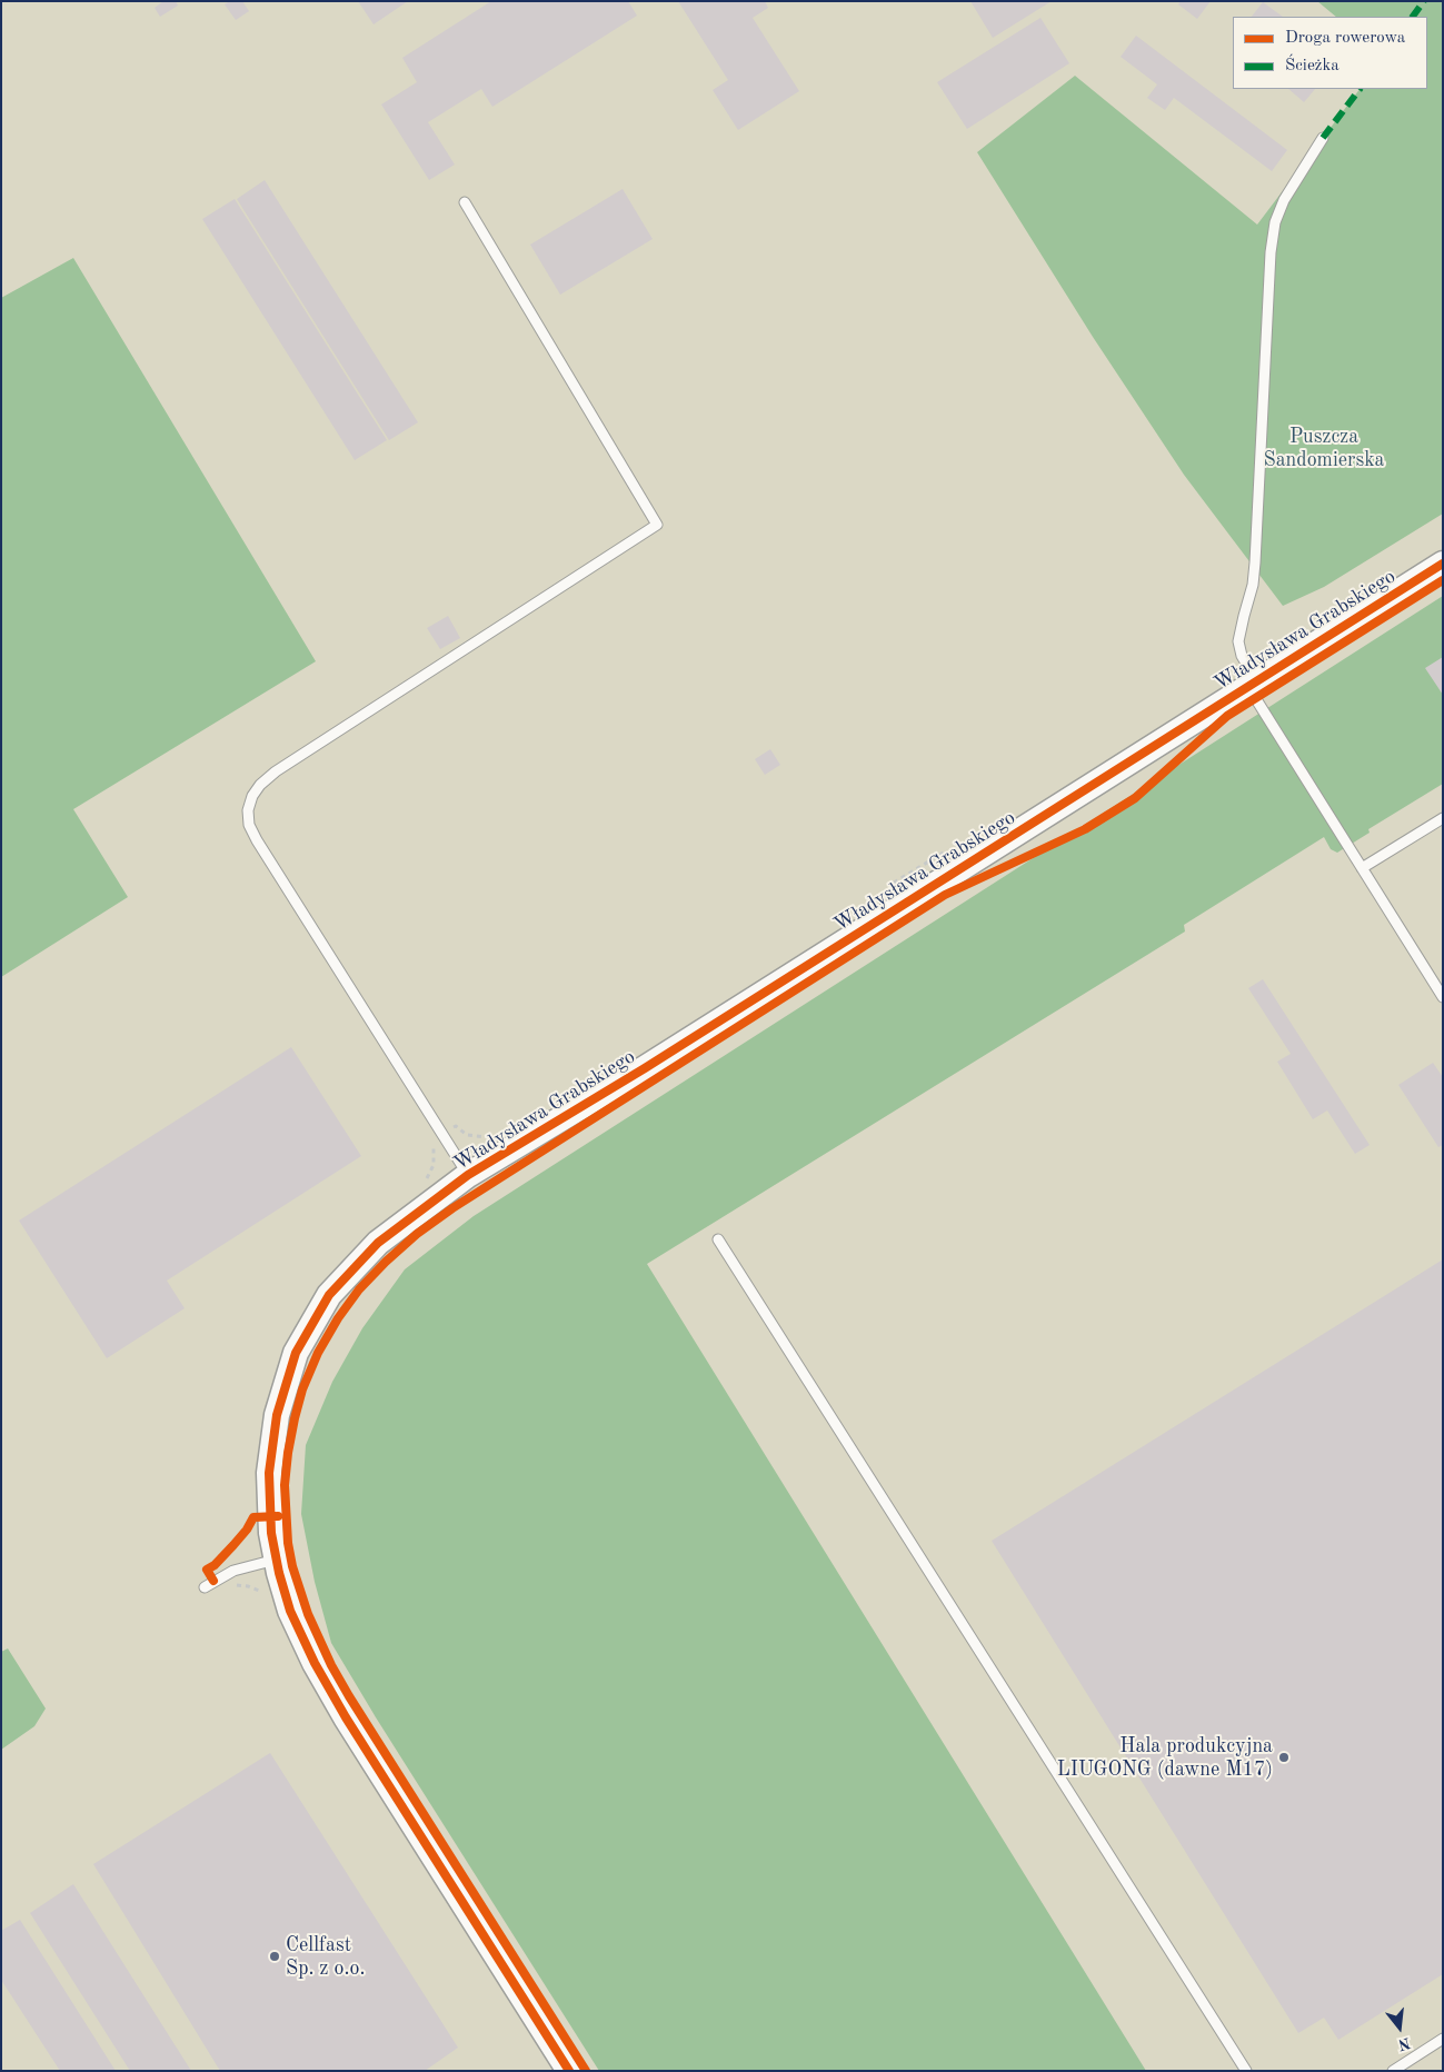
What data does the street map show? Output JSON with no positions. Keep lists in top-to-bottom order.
{
  "streets": {
    "street": ["Władysława Grabskiego"]
  },
  "parks": ["Puszcza Sandomierska"],
  "places": ["Hala produkcyjna LIUGONG (dawne M17)", "Cellfast Sp. z o.o."],
  "legend": ["Droga rowerowa", "Ścieżka"],
  "north": "bottom"
}
